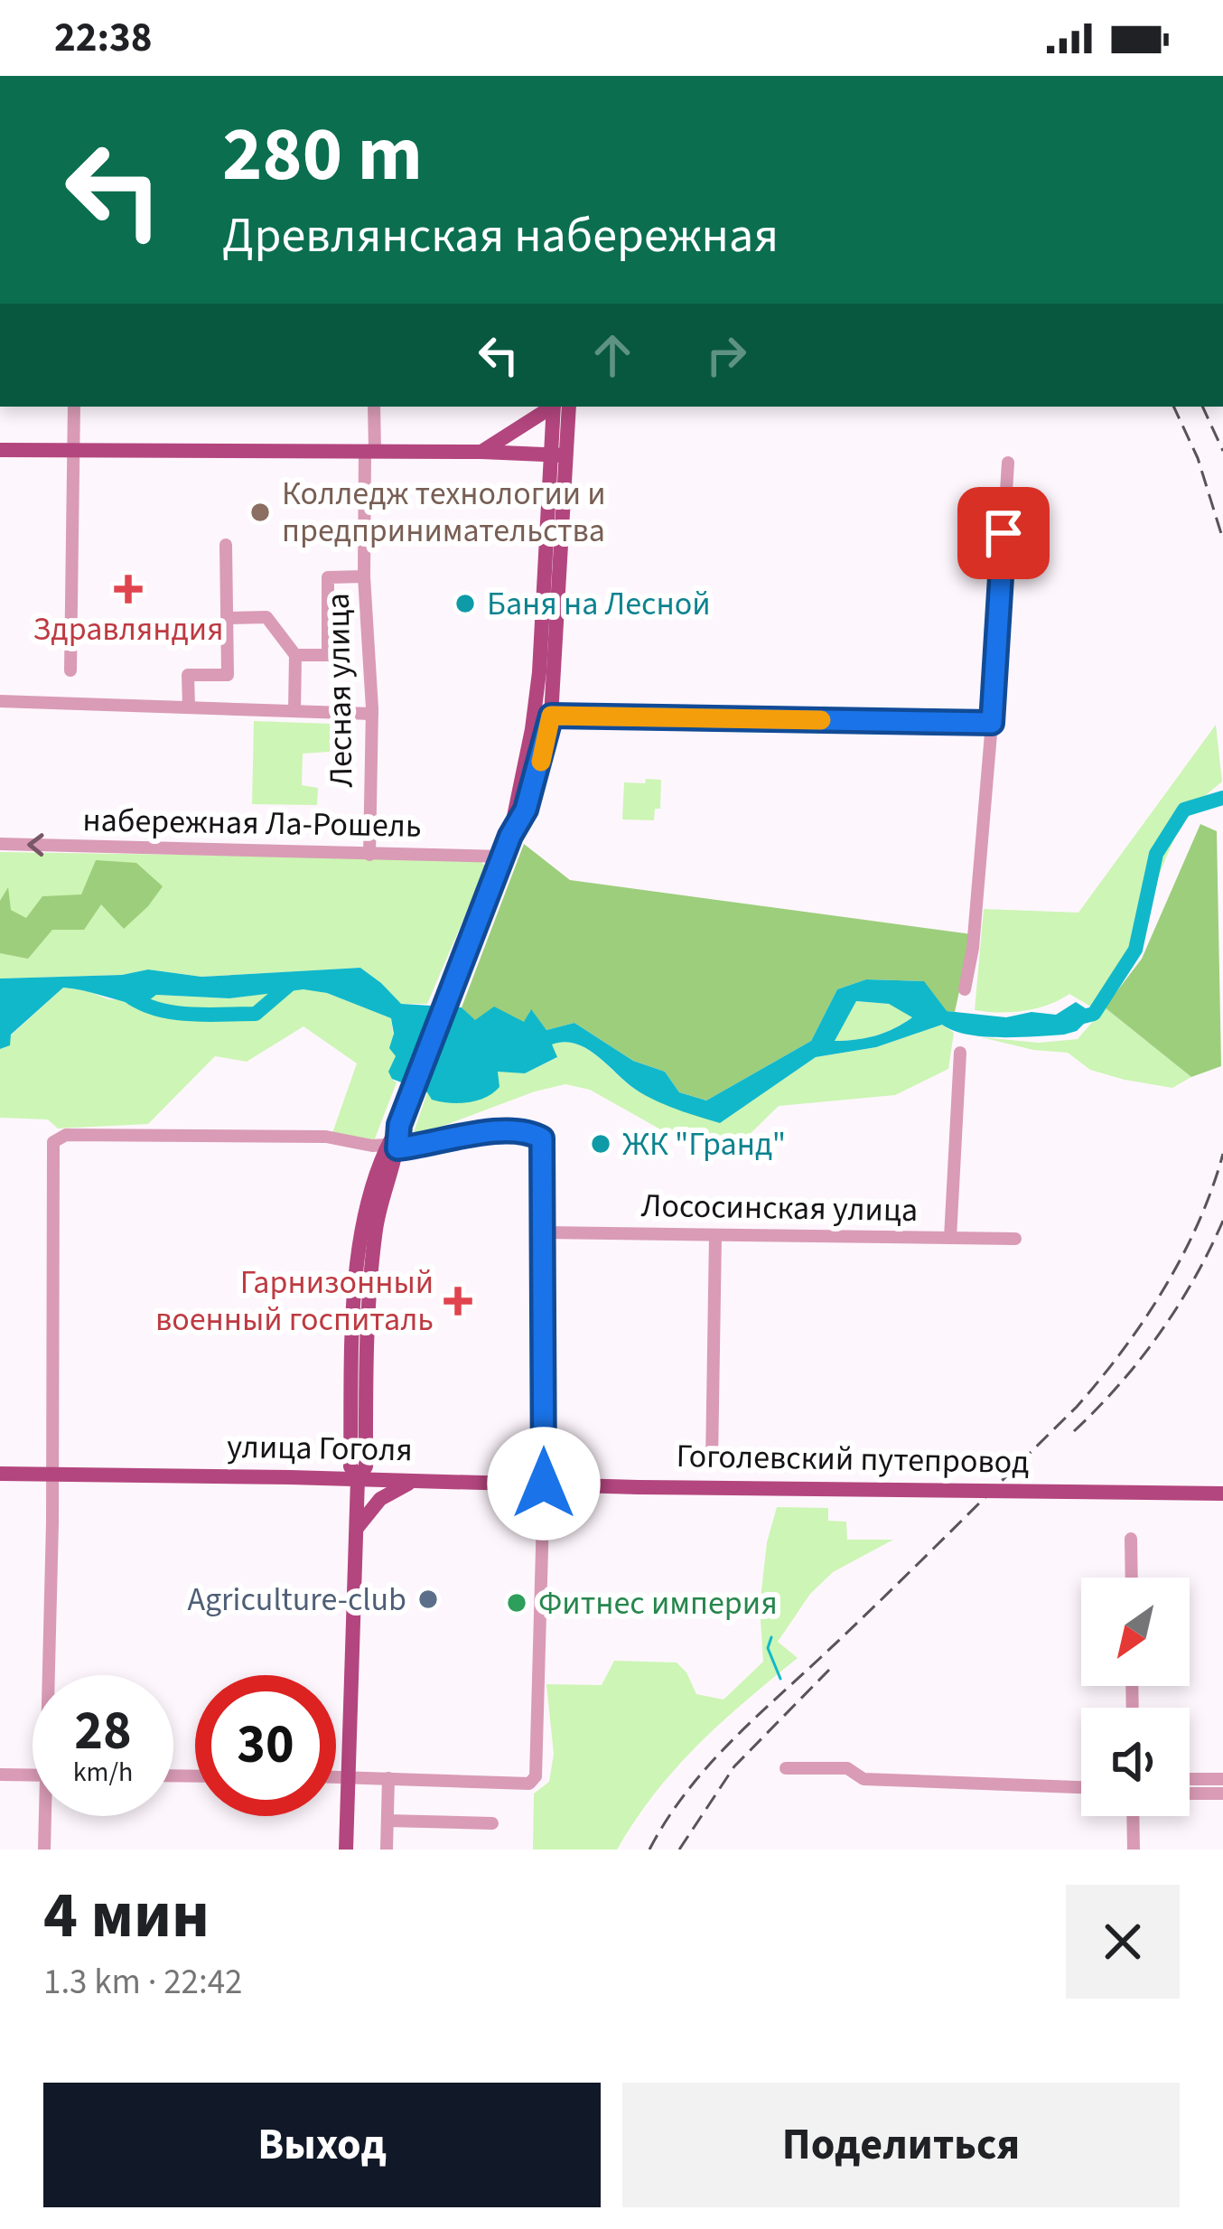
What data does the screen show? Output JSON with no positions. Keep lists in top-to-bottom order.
{
  "streets": {
    "main road": ["улица Гоголя", "Гоголевский путепровод"],
    "street": ["Лесная улица", "набережная Ла-Рошель", "Лососинская улица"]
  },
  "crossings": [
    ["Лесная улица", "набережная Ла-Рошель"],
    ["улица Гоголя", "Гоголевский путепровод"]
  ],
  "one_way": ["набережная Ла-Рошель"],
  "places": {
    "other": [
      "Колледж технологии и предпринимательства",
      "Баня на Лесной",
      "ЖК \"Гранд\"",
      "Agriculture-club",
      "Фитнес империя"
    ],
    "health": ["Здравляндия", "Гарнизонный военный госпиталь"]
  },
  "north": "bottom left",
  "page": {
    "status": "22:38",
    "turn": ["280 m", "Древлянская набережная"],
    "speed": "28 km/h",
    "limit": "30",
    "heading": ["4 мин", "1.3 km · 22:42"],
    "buttons": ["Выход", "Поделиться"]
  }
}
